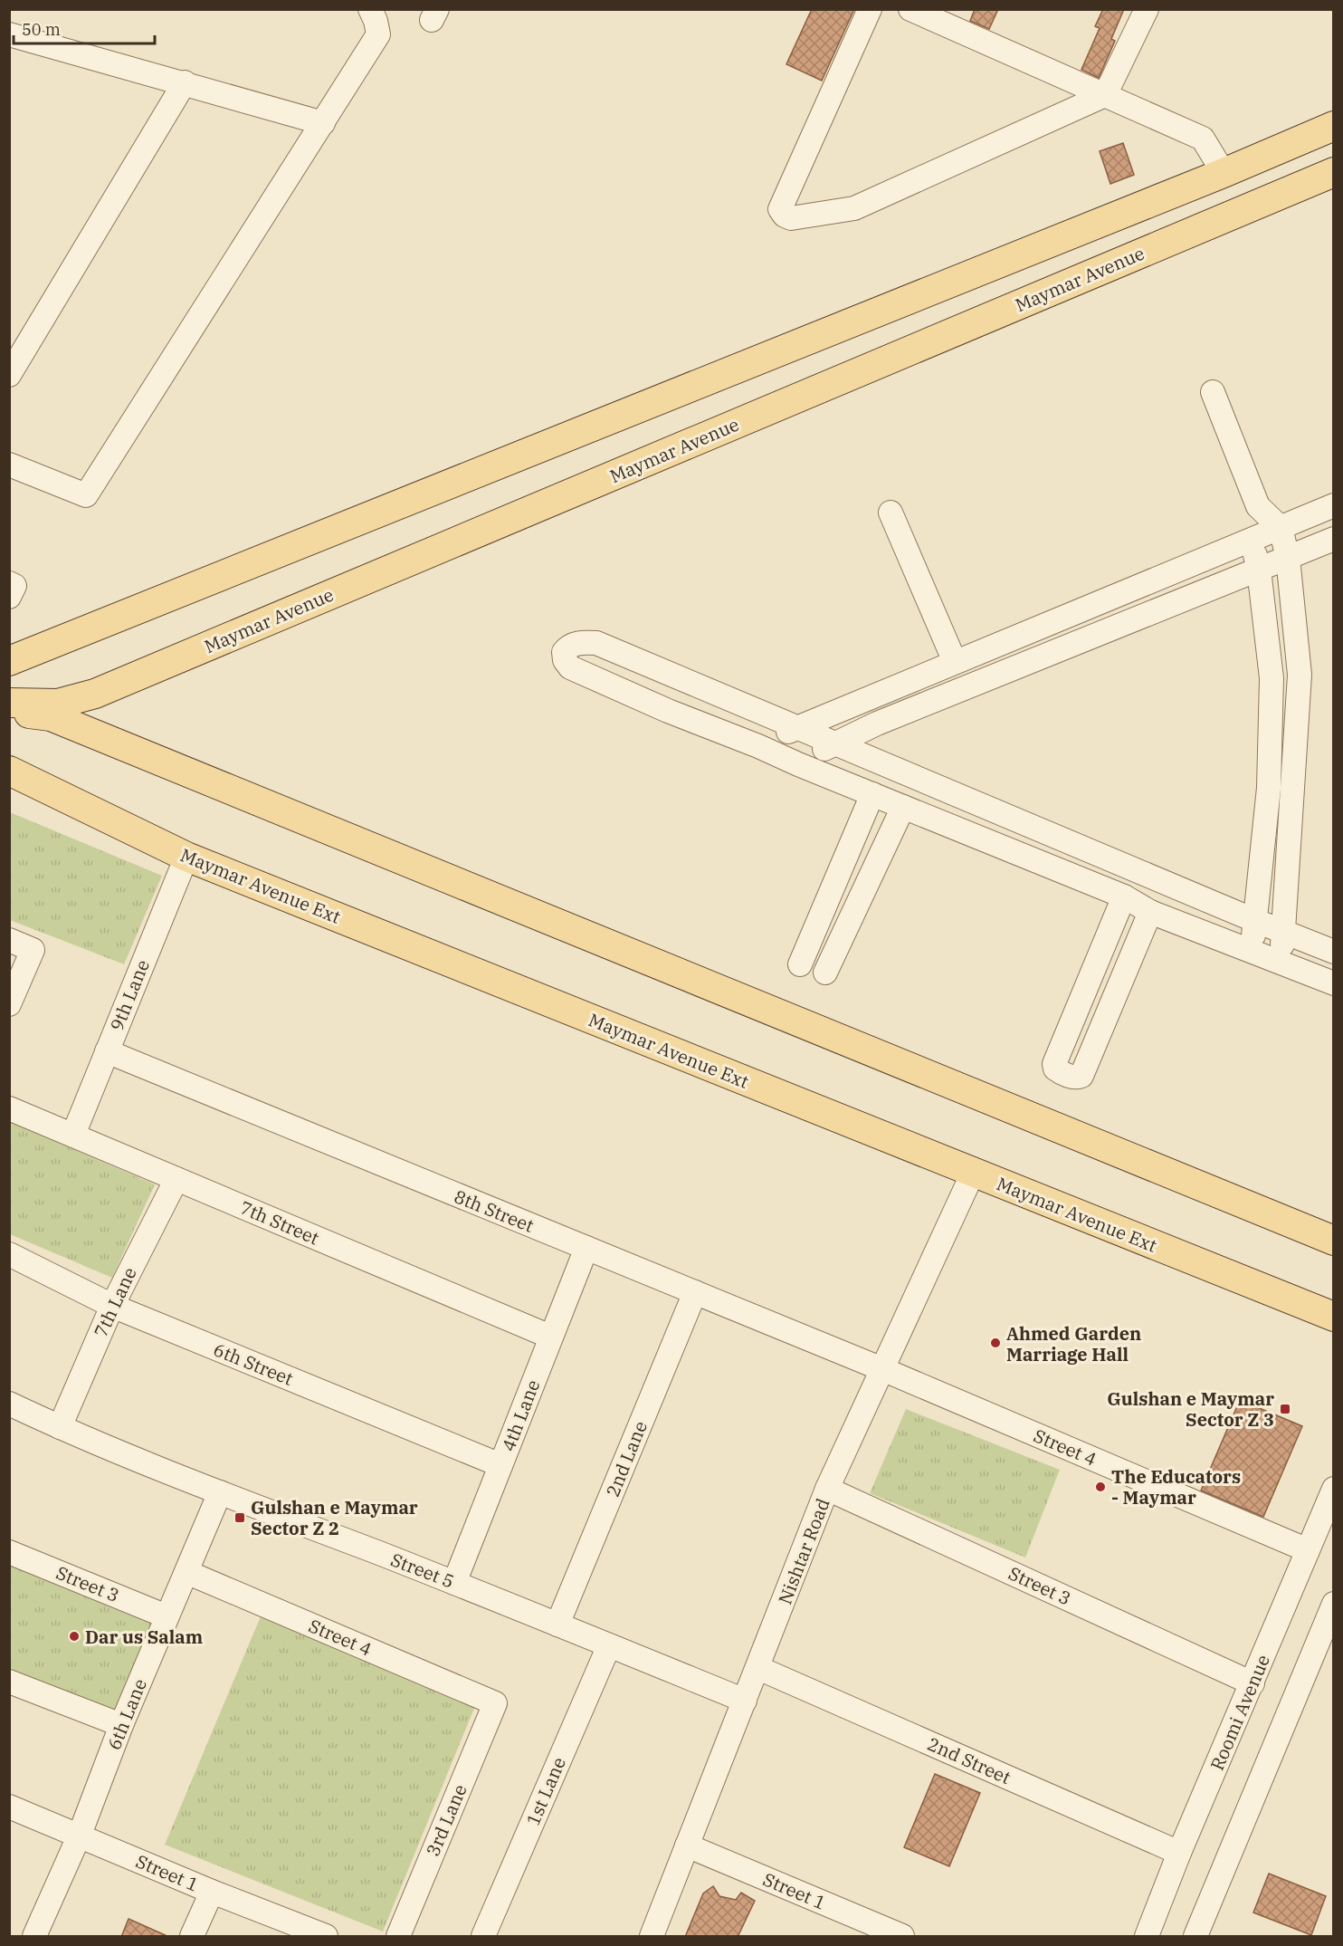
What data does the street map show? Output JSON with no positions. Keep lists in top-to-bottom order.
{
  "streets": {
    "main road": ["Maymar Avenue", "Maymar Avenue Ext"],
    "street": [
      "9th Lane",
      "8th Street",
      "7th Street",
      "7th Lane",
      "6th Street",
      "4th Lane",
      "Street 4",
      "2nd Lane",
      "Nishtar Road",
      "Street 5",
      "Street 3",
      "Roomi Avenue",
      "6th Lane",
      "2nd Street",
      "1st Lane",
      "3rd Lane",
      "Street 1"
    ]
  },
  "crossings": [
    ["Maymar Avenue Ext", "9th Lane"],
    ["Maymar Avenue Ext", "Nishtar Road"],
    ["9th Lane", "8th Street"],
    ["9th Lane", "7th Street"],
    ["8th Street", "4th Lane"],
    ["8th Street", "Street 4"],
    ["8th Street", "2nd Lane"],
    ["8th Street", "Nishtar Road"],
    ["7th Street", "7th Lane"],
    ["7th Street", "4th Lane"],
    ["7th Lane", "6th Street"],
    ["7th Lane", "Street 5"],
    ["6th Street", "4th Lane"],
    ["4th Lane", "Street 5"],
    ["Street 4", "Nishtar Road"],
    ["Street 4", "Roomi Avenue"],
    ["Street 4", "6th Lane"],
    ["Street 4", "3rd Lane"],
    ["2nd Lane", "Street 5"],
    ["Nishtar Road", "Street 5"],
    ["Nishtar Road", "Street 3"],
    ["Nishtar Road", "2nd Street"],
    ["Nishtar Road", "Street 1"],
    ["Street 5", "6th Lane"],
    ["Street 5", "1st Lane"],
    ["Street 3", "Roomi Avenue"],
    ["Street 3", "6th Lane"],
    ["Roomi Avenue", "2nd Street"],
    ["6th Lane", "Street 1"]
  ],
  "places": {
    "other": ["Ahmed Garden Marriage Hall", "The Educators - Maymar", "Dar us Salam"],
    "transit": ["Gulshan e Maymar Sector Z 3", "Gulshan e Maymar Sector Z 2"]
  },
  "scale_bar": "50 m"
}
